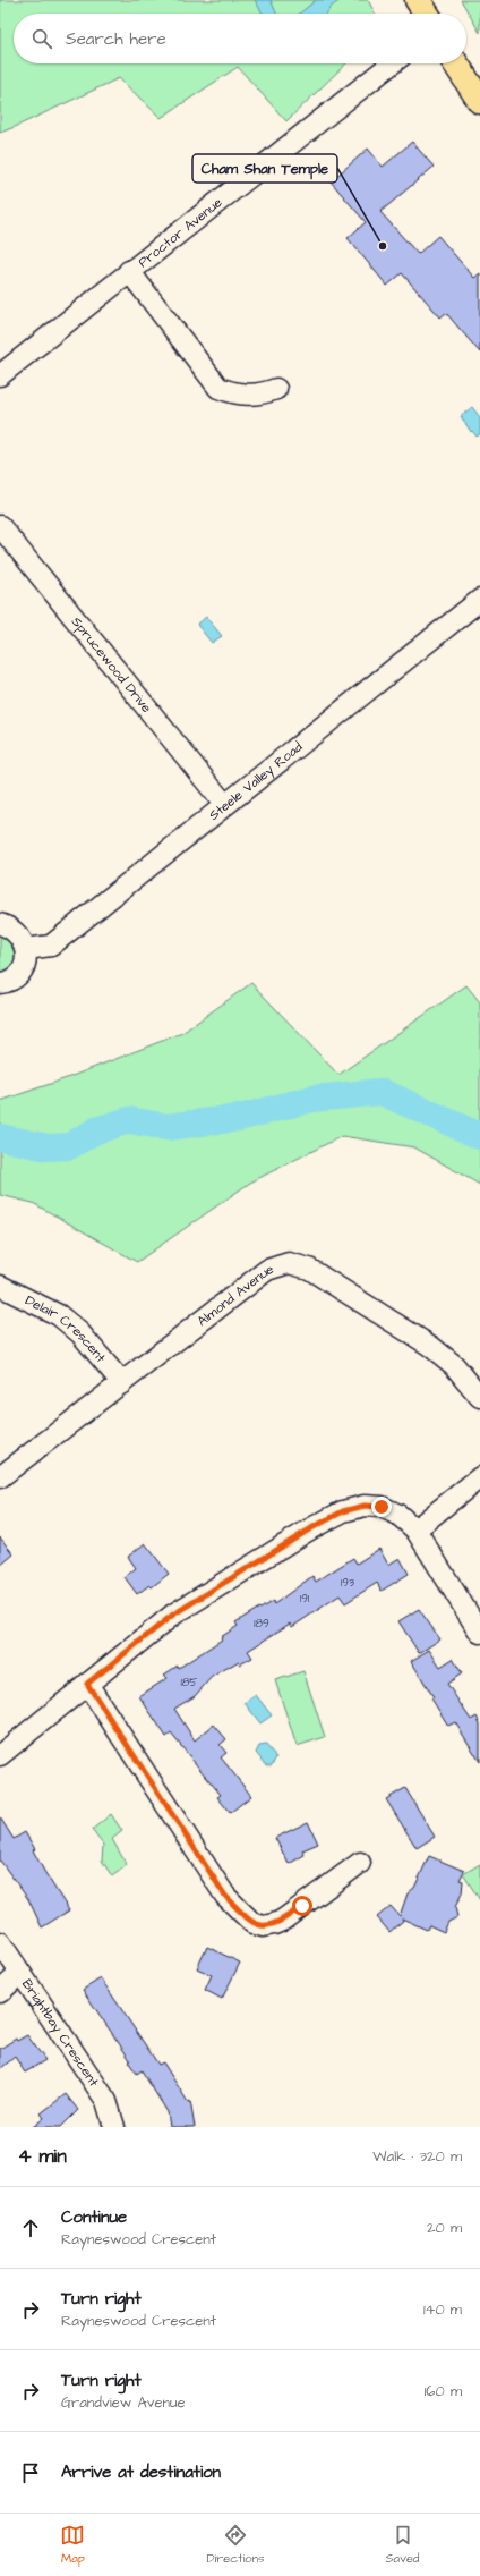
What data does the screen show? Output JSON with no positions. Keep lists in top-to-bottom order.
{
  "streets": {
    "street": [
      "Proctor Avenue",
      "Sprucewood Drive",
      "Steele Valley Road",
      "Almond Avenue",
      "Delair Crescent",
      "Brightbay Crescent"
    ]
  },
  "crossings": [
    ["Sprucewood Drive", "Steele Valley Road"],
    ["Almond Avenue", "Delair Crescent"]
  ],
  "places": ["Cham Shan Temple"],
  "house_numbers": [
    "193",
    "191",
    "189",
    "185"
  ],
  "page": {
    "search": "Search here",
    "heading": ["4 min", "Walk · 320 m"],
    "list": [
      ["Continue", "Rayneswood Crescent", "20 m"],
      ["Turn right", "Rayneswood Crescent", "140 m"],
      ["Turn right", "Grandview Avenue", "160 m"],
      "Arrive at destination"
    ],
    "nav": ["Map", "Directions", "Saved"]
  }
}
